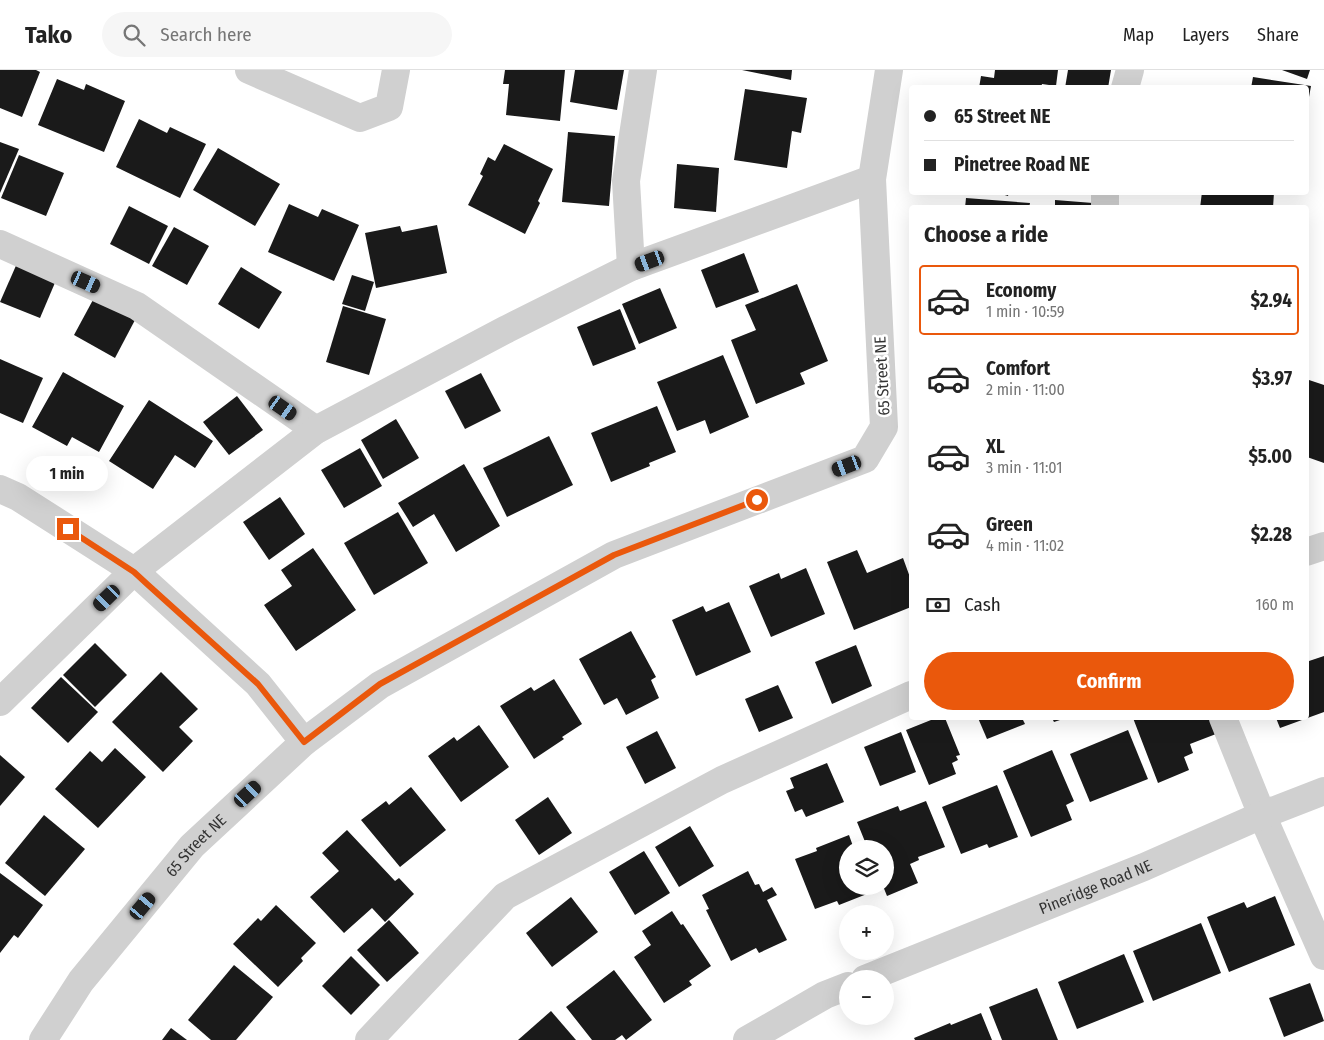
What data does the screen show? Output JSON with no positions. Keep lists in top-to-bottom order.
{
  "streets": {
    "street": ["65 Street NE", "Pineridge Road NE"]
  },
  "page": {
    "header": "Tako",
    "search": "Search here",
    "nav": ["Map", "Layers", "Share"],
    "banner": ["65 Street NE", "Pinetree Road NE"],
    "heading": "Choose a ride",
    "list": [
      {
        "name": "Economy",
        "note": "1 min · 10:59",
        "value": "$2.94"
      },
      {
        "name": "Comfort",
        "note": "2 min · 11:00",
        "value": "$3.97"
      },
      {
        "name": "XL",
        "note": "3 min · 11:01",
        "value": "$5.00"
      },
      {
        "name": "Green",
        "note": "4 min · 11:02",
        "value": "$2.28"
      }
    ],
    "bubble": "1 min",
    "pay": ["Cash", "160 m"],
    "buttons": "Confirm",
    "map_buttons": ["+", "−"]
  }
}
